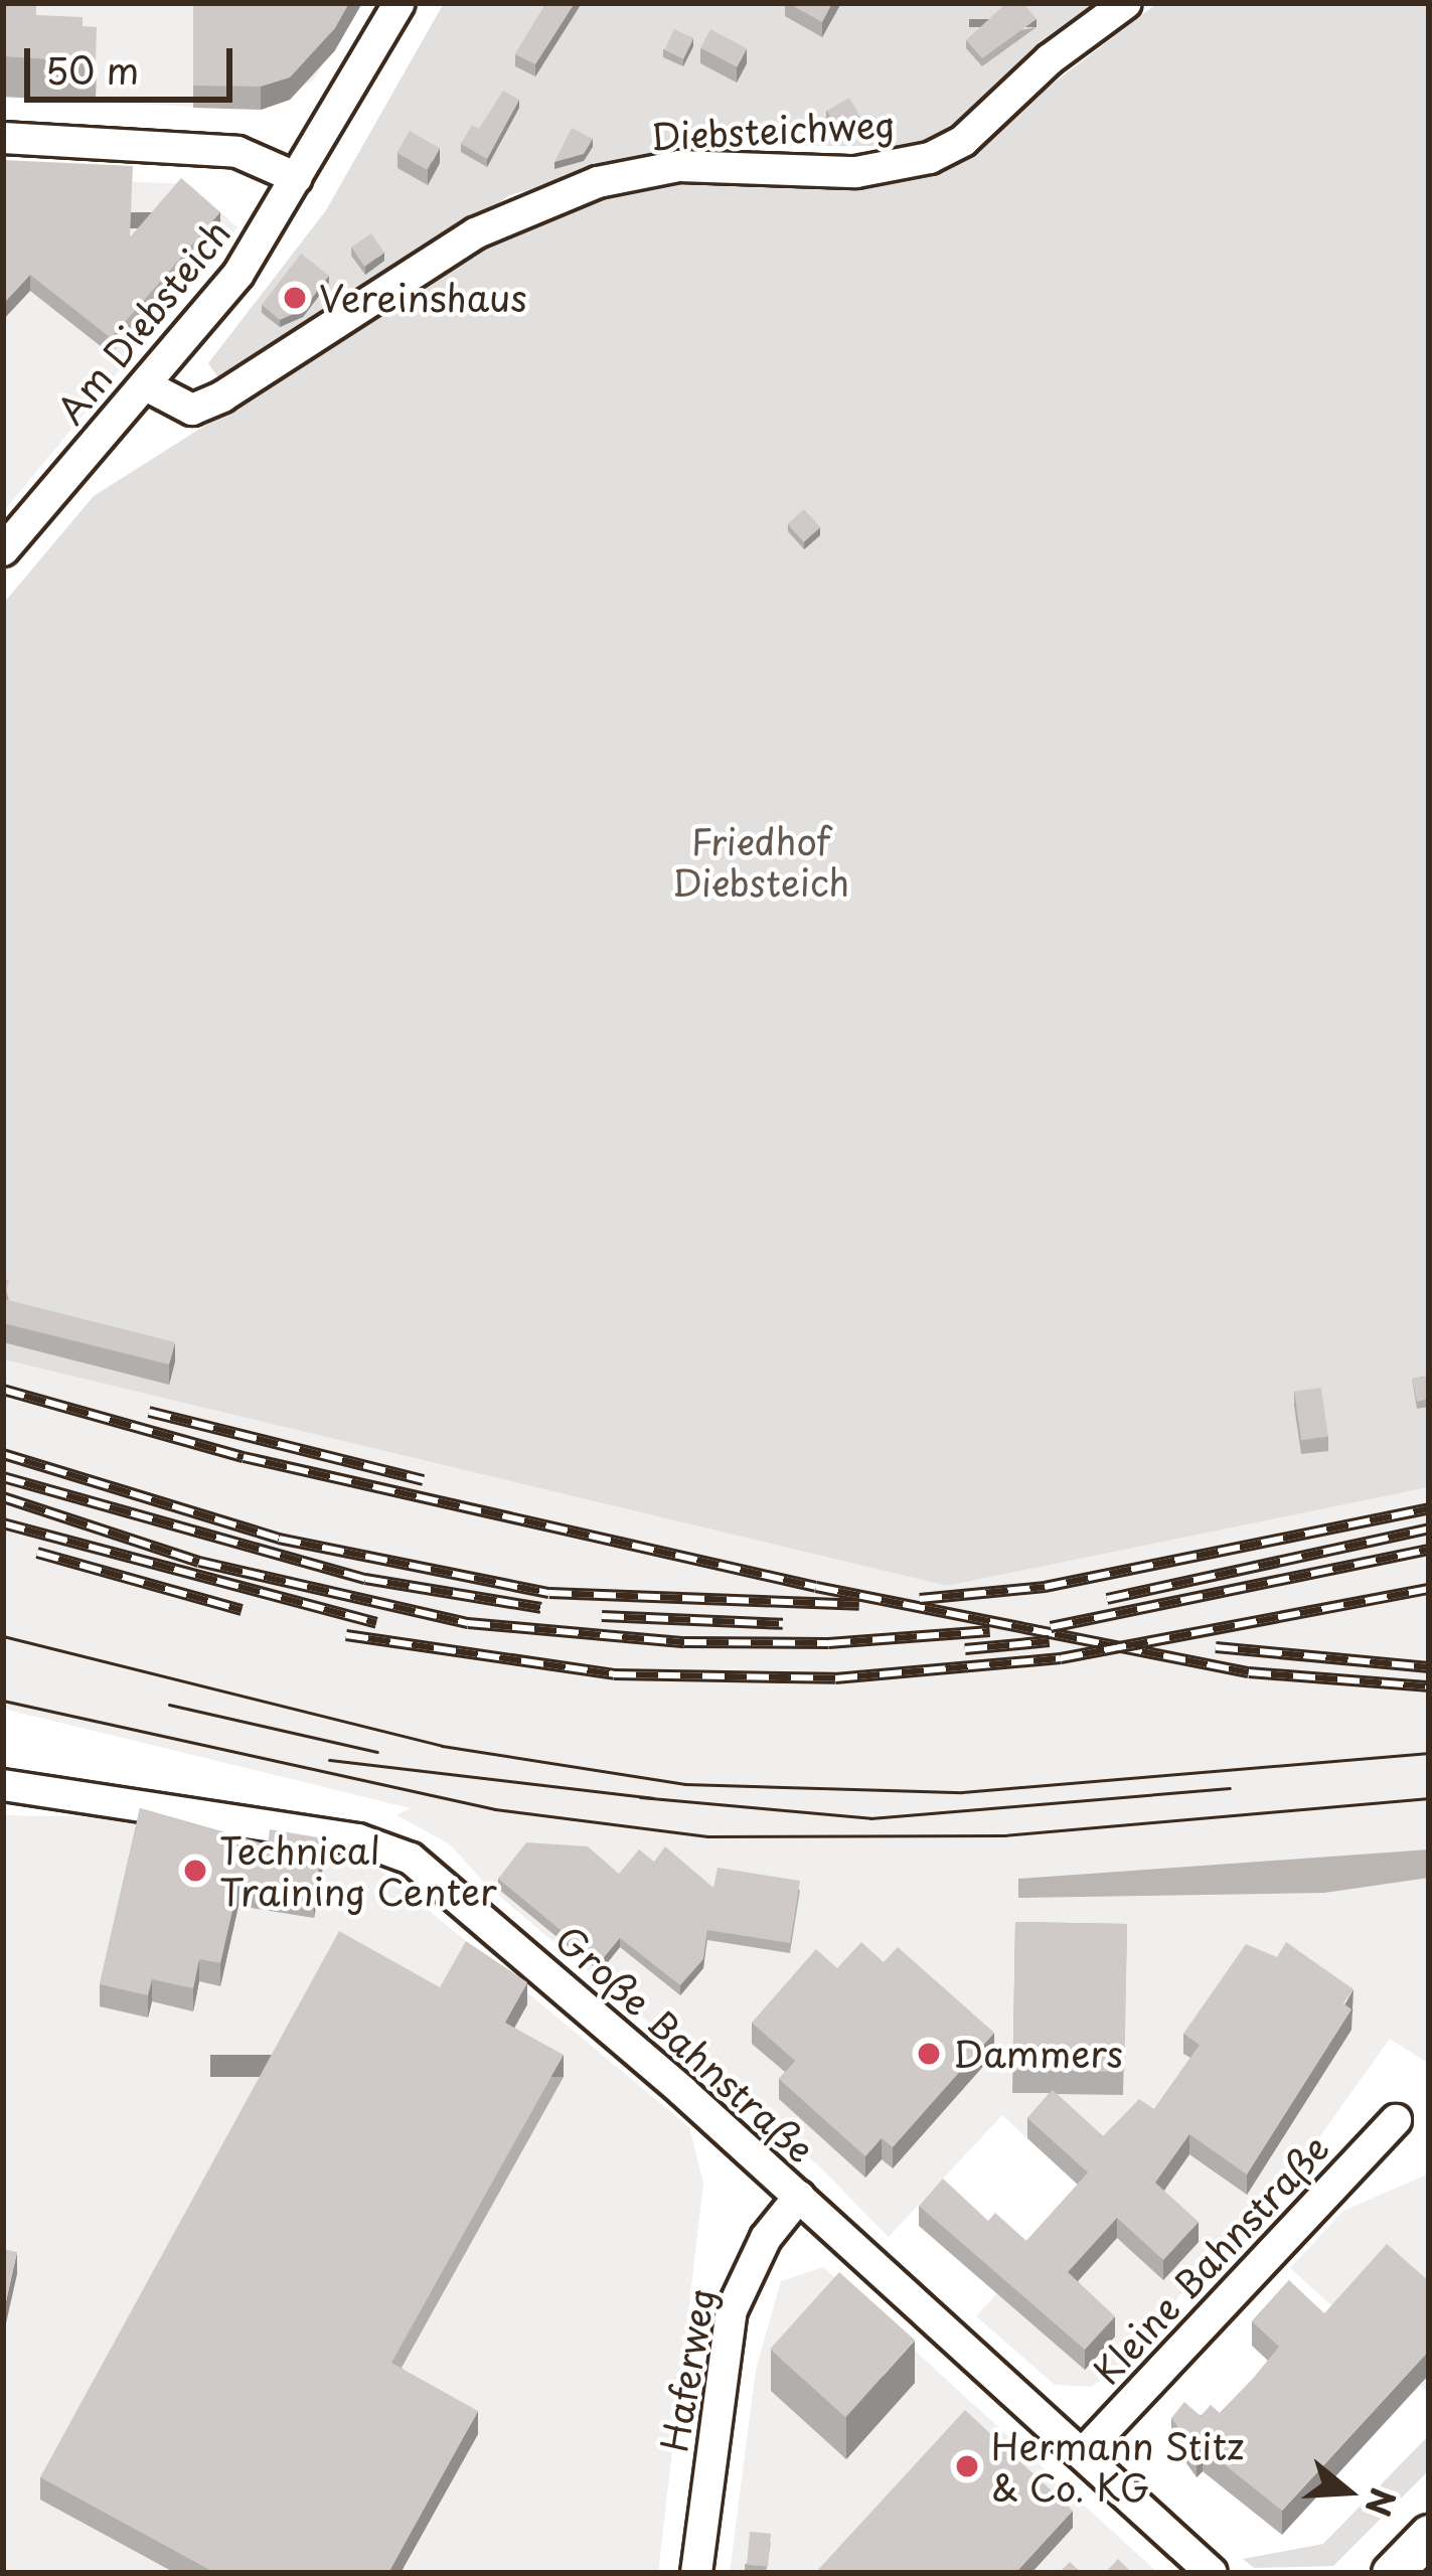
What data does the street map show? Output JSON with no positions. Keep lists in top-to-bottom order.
{
  "streets": {
    "street": [
      "Diebsteichweg",
      "Am Diebsteich",
      "Große Bahnstraße",
      "Kleine Bahnstraße",
      "Haferweg"
    ]
  },
  "crossings": [
    ["Diebsteichweg", "Am Diebsteich"],
    ["Große Bahnstraße", "Kleine Bahnstraße"],
    ["Große Bahnstraße", "Haferweg"]
  ],
  "parks": ["Friedhof Diebsteich"],
  "places": [
    "Vereinshaus",
    "Technical Training Center",
    "Dammers",
    "Hermann Stitz & Co. KG"
  ],
  "scale_bar": "50 m",
  "north": "right"
}
